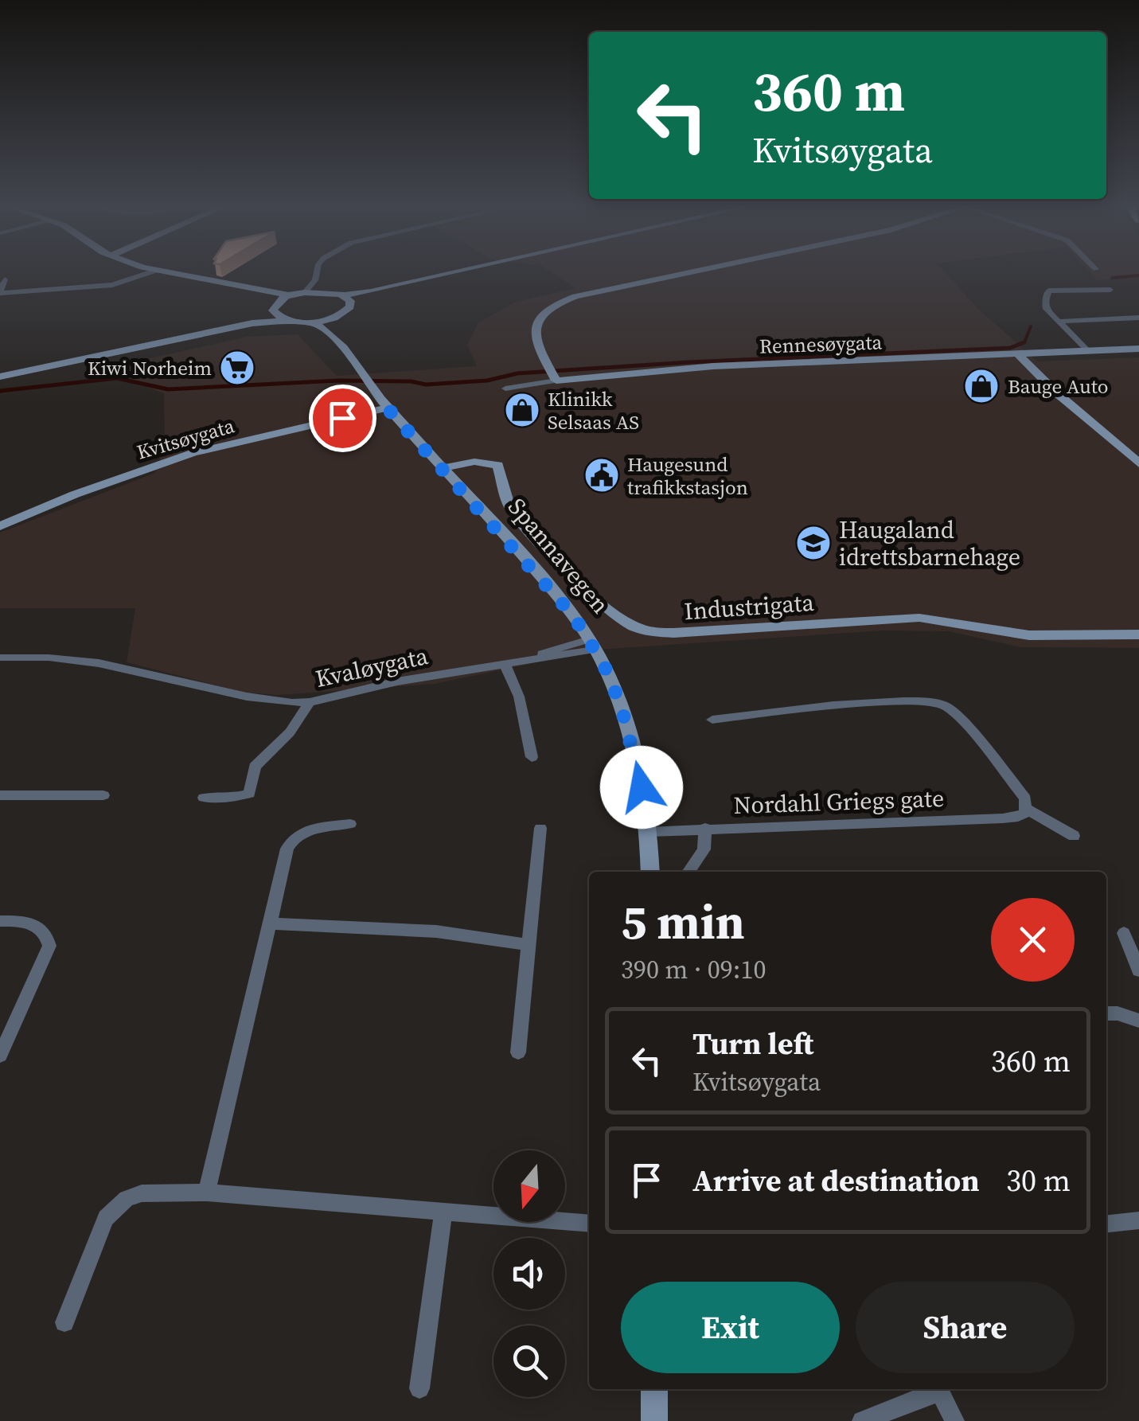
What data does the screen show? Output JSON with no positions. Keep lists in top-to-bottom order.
{
  "streets": {
    "main road": [
      "Rennesøygata",
      "Kvitsøygata",
      "Spannavegen",
      "Industrigata"
    ],
    "street": ["Kvaløygata", "Nordahl Griegs gate"]
  },
  "crossings": [
    ["Kvitsøygata", "Spannavegen"],
    ["Spannavegen", "Industrigata"],
    ["Spannavegen", "Kvaløygata"],
    ["Spannavegen", "Nordahl Griegs gate"]
  ],
  "places": {
    "supermarket": ["Kiwi Norheim"],
    "shop": ["Bauge Auto", "Klinikk Selsaas AS"],
    "public building": ["Haugesund trafikkstasjon"],
    "school or university": ["Haugaland idrettsbarnehage"]
  },
  "north": "bottom",
  "page": {
    "turn": ["360 m", "Kvitsøygata"],
    "heading": ["5 min", "390 m · 09:10"],
    "list": [
      {
        "name": "Turn left",
        "note": "Kvitsøygata",
        "value": "360 m"
      },
      {
        "name": "Arrive at destination",
        "value": "30 m"
      }
    ],
    "buttons": ["Exit", "Share"]
  }
}
